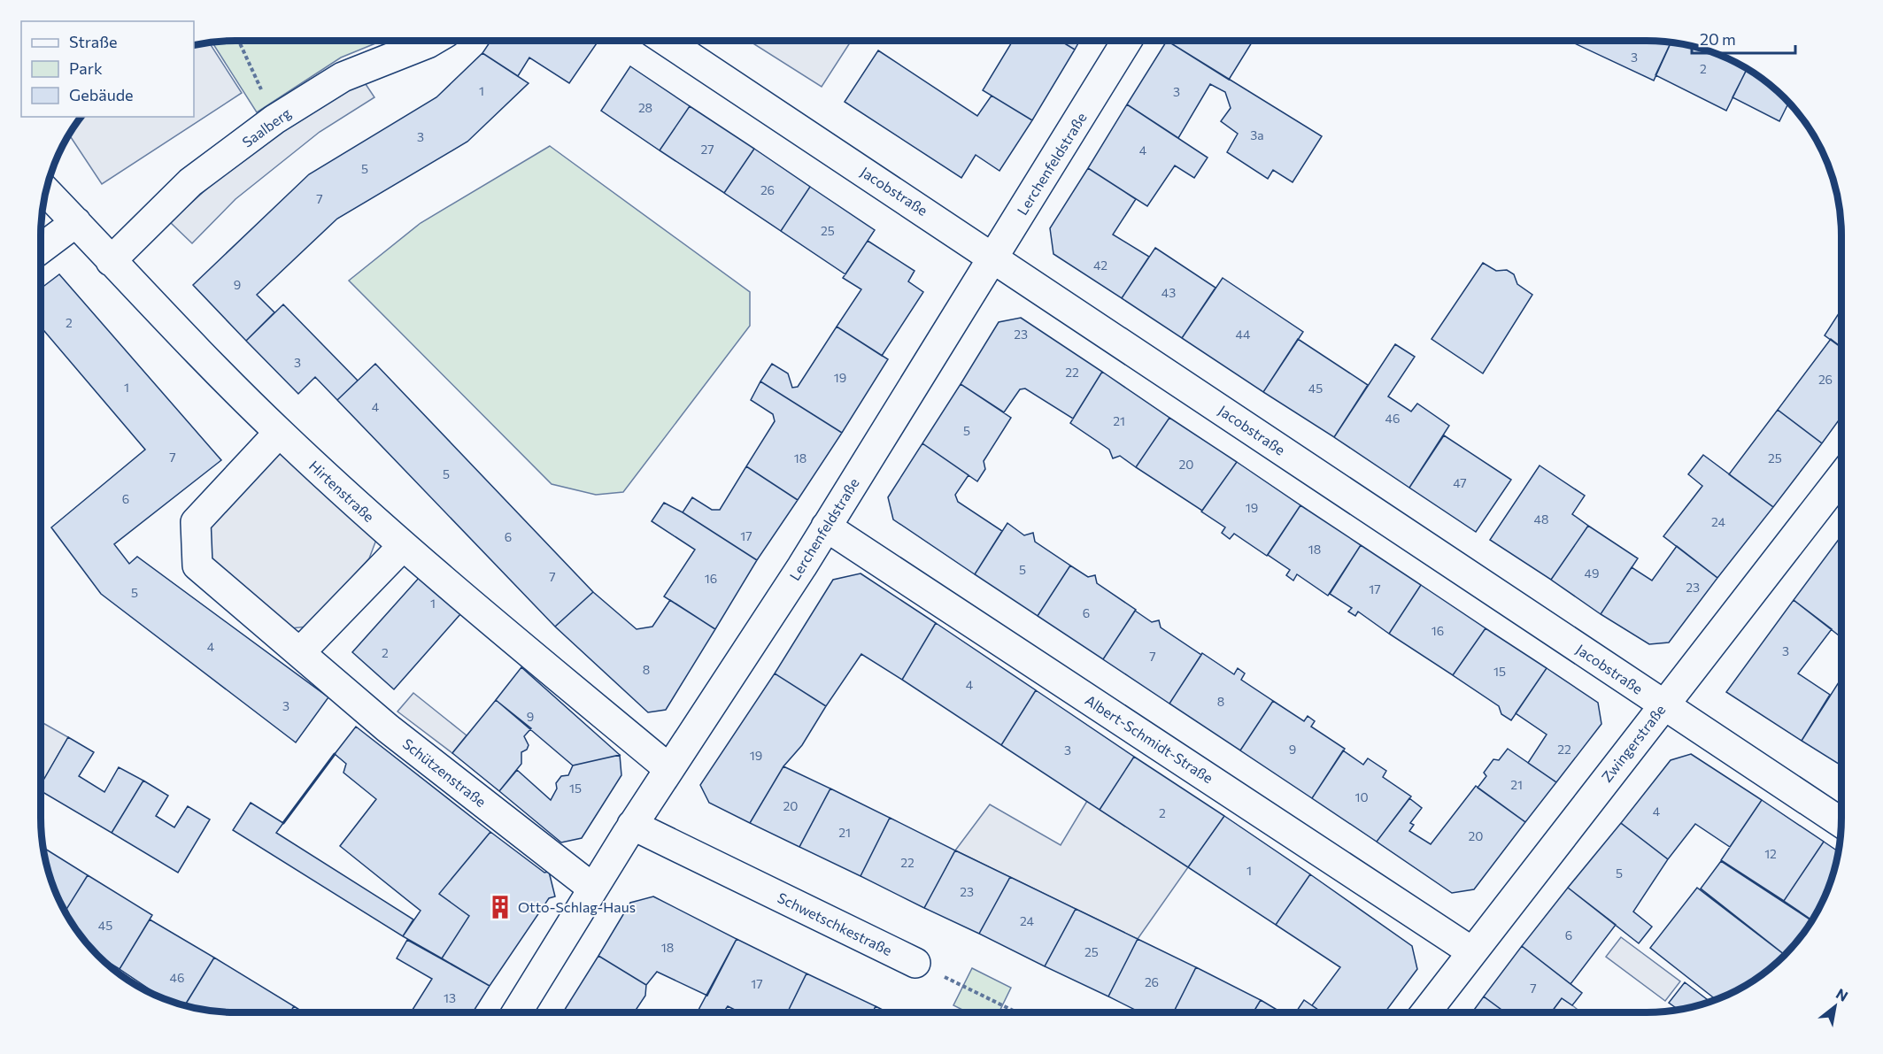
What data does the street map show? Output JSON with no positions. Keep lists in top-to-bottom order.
{
  "streets": {
    "street": [
      "Saalberg",
      "Lerchenfeldstraße",
      "Jacobstraße",
      "Hirtenstraße",
      "Albert-Schmidt-Straße",
      "Zwingerstraße",
      "Schützenstraße",
      "Schwetschkestraße"
    ]
  },
  "crossings": [
    ["Saalberg", "Hirtenstraße"],
    ["Lerchenfeldstraße", "Jacobstraße"],
    ["Lerchenfeldstraße", "Hirtenstraße"],
    ["Lerchenfeldstraße", "Albert-Schmidt-Straße"],
    ["Lerchenfeldstraße", "Schützenstraße"],
    ["Lerchenfeldstraße", "Schwetschkestraße"],
    ["Jacobstraße", "Zwingerstraße"],
    ["Hirtenstraße", "Schützenstraße"],
    ["Albert-Schmidt-Straße", "Zwingerstraße"]
  ],
  "places": {
    "building": ["Otto-Schlag-Haus"]
  },
  "house_numbers": [
    "3",
    "2",
    "1",
    "3",
    "28",
    "3a",
    "3",
    "27",
    "4",
    "5",
    "26",
    "7",
    "25",
    "42",
    "9",
    "43",
    "2",
    "23",
    "44",
    "3",
    "22",
    "19",
    "26",
    "1",
    "45",
    "4",
    "46",
    "21",
    "5",
    "7",
    "18",
    "25",
    "20",
    "5",
    "47",
    "6",
    "19",
    "48",
    "24",
    "17",
    "6",
    "18",
    "5",
    "49",
    "7",
    "16",
    "23",
    "17",
    "5",
    "1",
    "6",
    "16",
    "4",
    "3",
    "2",
    "7",
    "8",
    "15",
    "4",
    "8",
    "3",
    "9",
    "9",
    "22",
    "3",
    "19",
    "21",
    "15",
    "10",
    "20",
    "4",
    "2",
    "21",
    "20",
    "12",
    "22",
    "1",
    "5",
    "23",
    "24",
    "45",
    "6",
    "18",
    "25",
    "46",
    "26",
    "17",
    "7",
    "13"
  ],
  "legend": ["Straße", "Park", "Gebäude"],
  "scale_bar": "20 m",
  "north": "top right"
}
